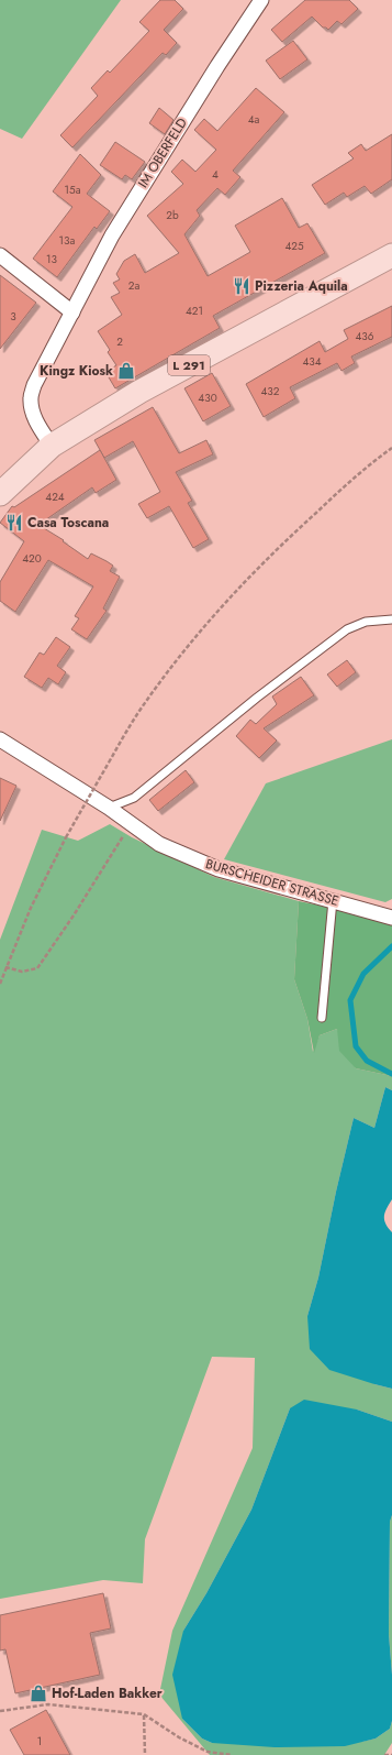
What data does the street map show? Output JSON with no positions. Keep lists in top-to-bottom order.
{
  "streets": {
    "main road": ["L 291"],
    "street": ["IM OBERFELD", "BURSCHEIDER STRASSE"]
  },
  "crossings": [
    ["IM OBERFELD", "L 291"]
  ],
  "places": {
    "restaurant": ["Pizzeria Aquila", "Casa Toscana"],
    "shop": ["Kingz Kiosk", "Hof-Laden Bakker"]
  },
  "house_numbers": [
    "4a",
    "4",
    "15a",
    "2b",
    "13a",
    "425",
    "13",
    "2a",
    "421",
    "3",
    "436",
    "2",
    "434",
    "432",
    "430",
    "424",
    "420",
    "1"
  ]
}
